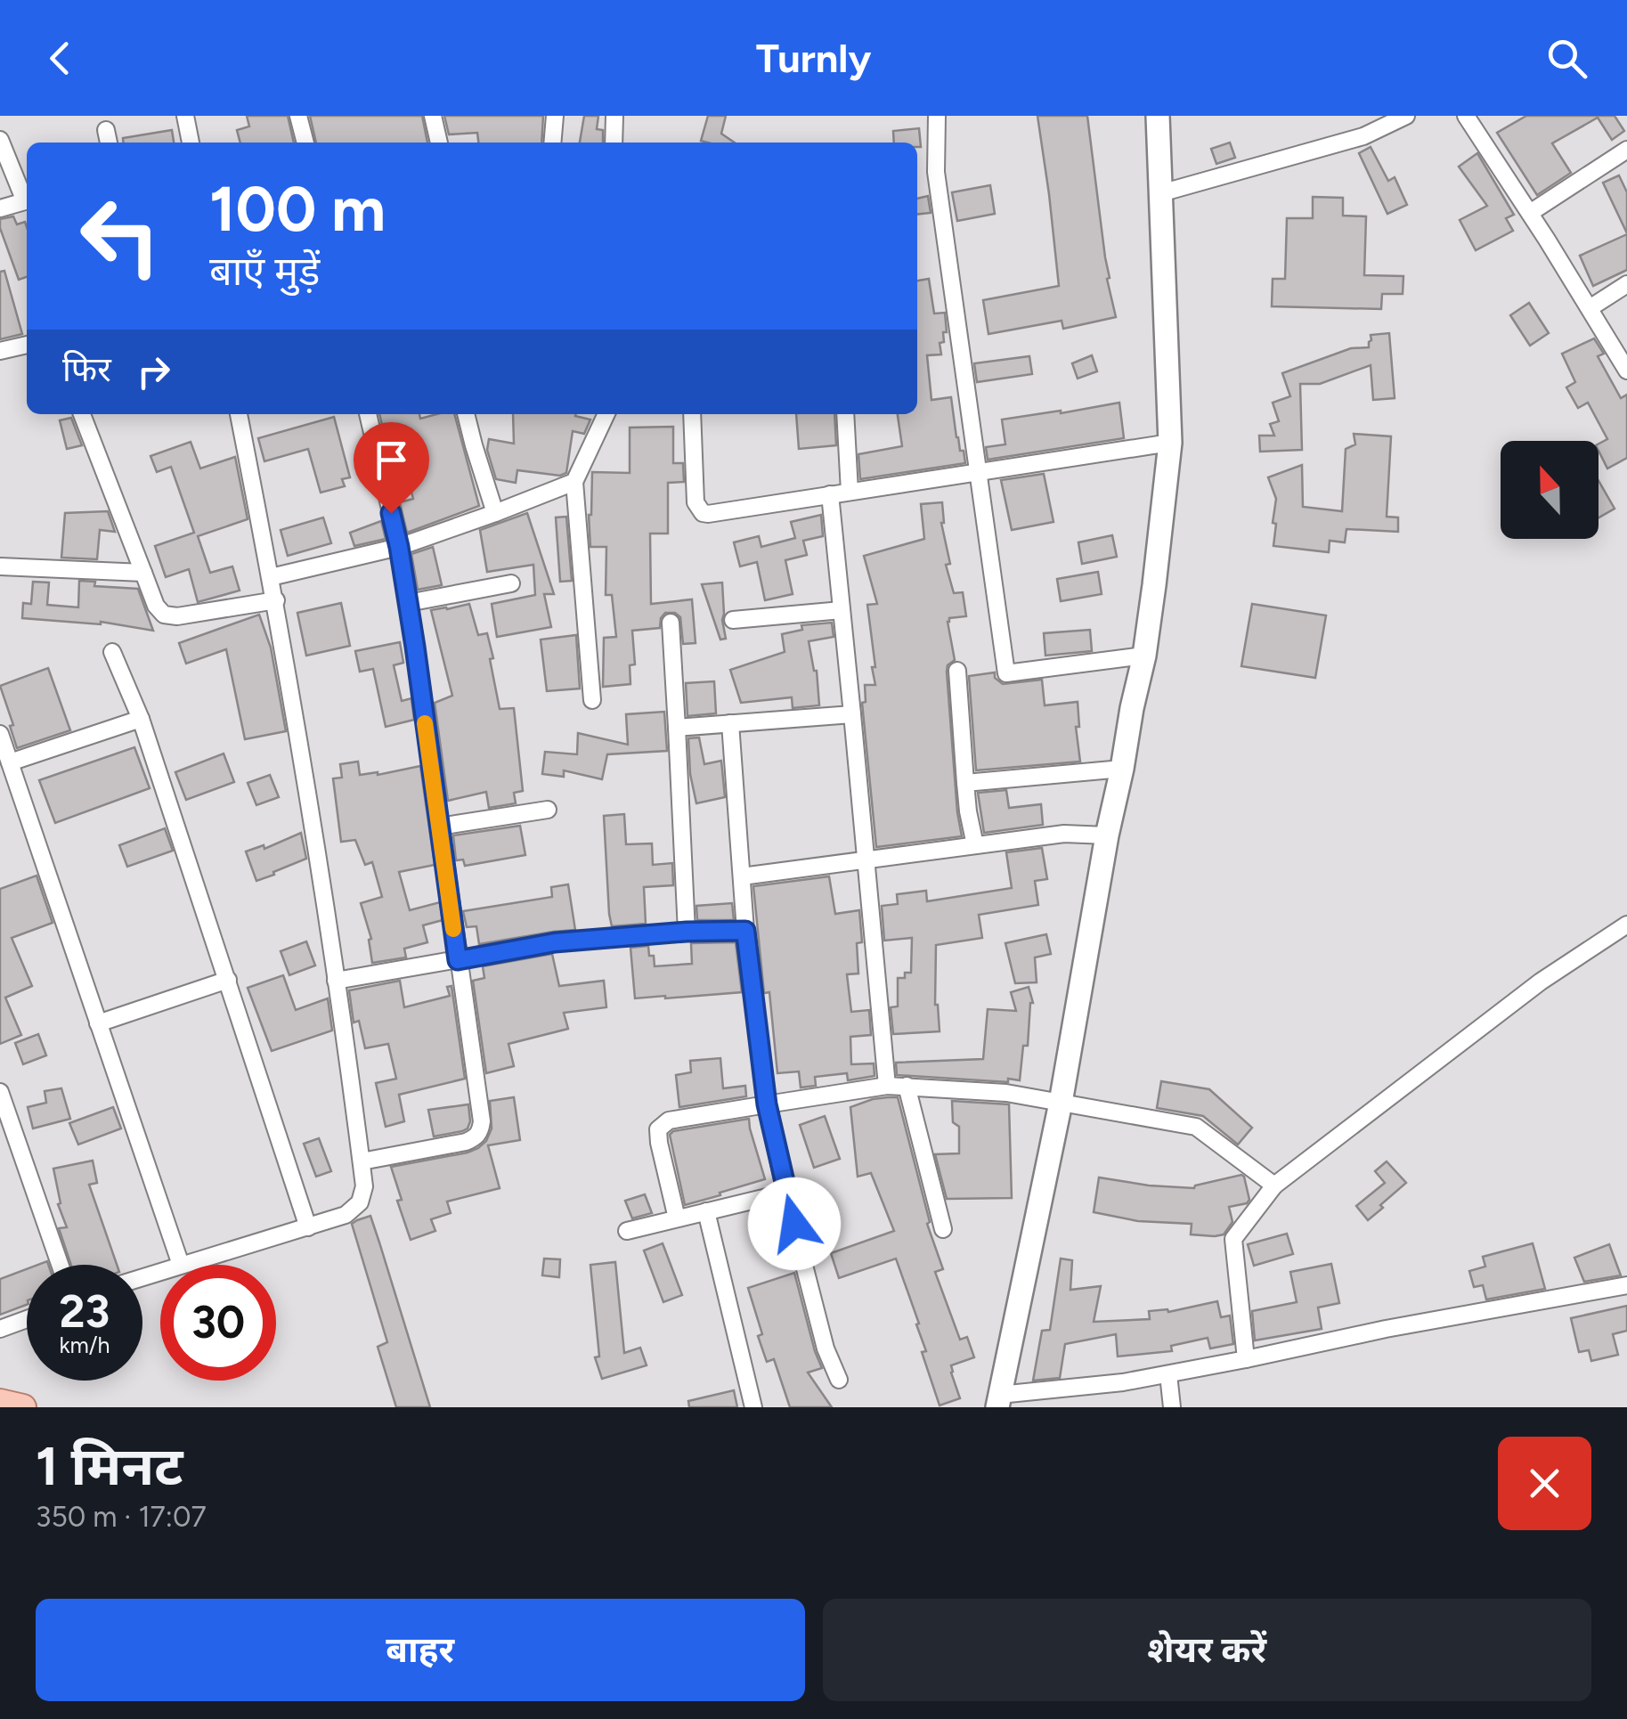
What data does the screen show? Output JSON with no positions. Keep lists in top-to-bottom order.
{
  "north": "top",
  "page": {
    "header": "Turnly",
    "turn": ["100 m", "बाएँ मुड़ें"],
    "then": "फिर",
    "speed": "23 km/h",
    "limit": "30",
    "heading": ["1 मिनट", "350 m · 17:07"],
    "buttons": ["बाहर", "शेयर करें"]
  }
}
